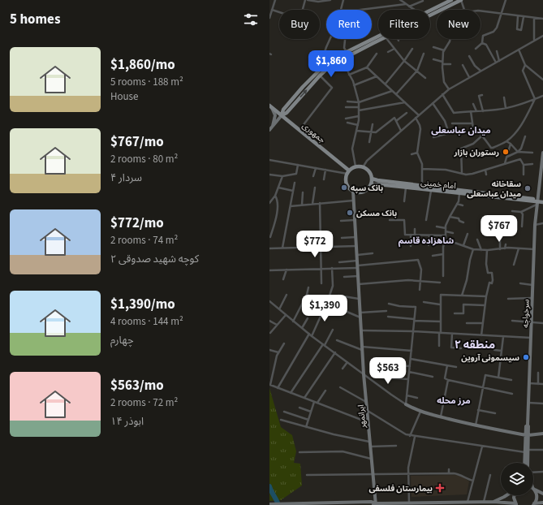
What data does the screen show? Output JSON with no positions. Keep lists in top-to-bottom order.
{
  "streets": {
    "main road": [
      "جمهوری",
      "امام خمینی",
      "سرخواجه",
      "ایرانمهر"
    ]
  },
  "crossings": [
    ["جمهوری", "امام خمینی"],
    ["جمهوری", "ایرانمهر"],
    ["امام خمینی", "سرخواجه"],
    ["امام خمینی", "ایرانمهر"]
  ],
  "districts": [
    "میدان عباسعلی",
    "شاهزاده قاسم",
    "منطقه ۲",
    "مرز محله"
  ],
  "places": {
    "other": [
      "رستوران بازار",
      "بانک سپه",
      "سقاخانه میدان عباسعلی",
      "بانک مسکن",
      "سیسمونی آروین"
    ],
    "health": ["بیمارستان فلسفی"]
  },
  "page": {
    "heading": "5 homes",
    "chip": [
      "Buy",
      "Rent",
      "Filters",
      "New"
    ],
    "list": [
      {
        "name": "$1,860/mo",
        "note": "5 rooms · 188 m² · House"
      },
      {
        "name": "$767/mo",
        "note": "2 rooms · 80 m² · ۴ سردار"
      },
      {
        "name": "$772/mo",
        "note": "2 rooms · 74 m² · کوچه شهید صدوقی ۲"
      },
      {
        "name": "$1,390/mo",
        "note": "4 rooms · 144 m² · چهارم"
      },
      {
        "name": "$563/mo",
        "note": "2 rooms · 72 m² · ۱۴ ابوذر"
      }
    ],
    "price": [
      "$1,860",
      "$767",
      "$772",
      "$1,390",
      "$563"
    ]
  }
}
